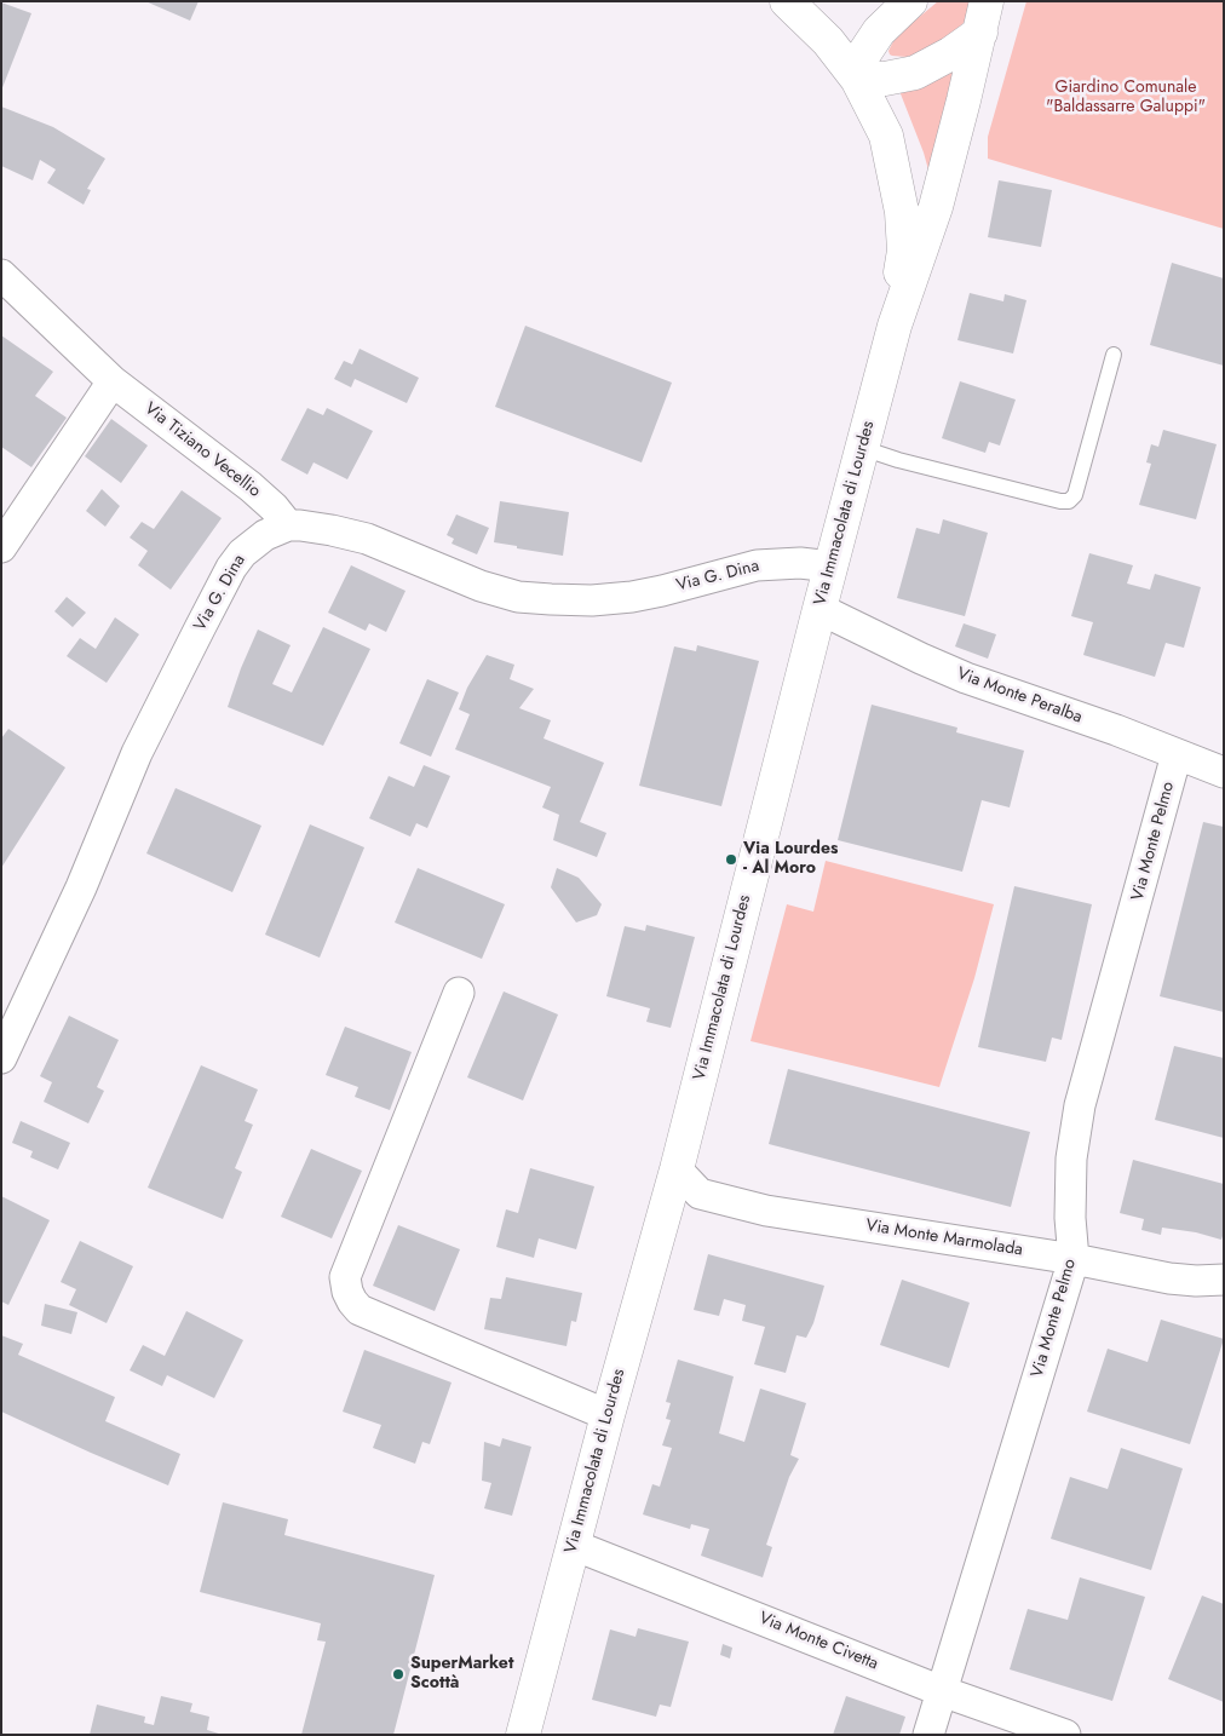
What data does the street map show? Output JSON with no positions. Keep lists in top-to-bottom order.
{
  "streets": {
    "main road": ["Via Immacolata di Lourdes"],
    "street": [
      "Via Tiziano Vecellio",
      "Via G. Dina",
      "Via Monte Peralba",
      "Via Monte Pelmo",
      "Via Monte Marmolada",
      "Via Monte Civetta"
    ]
  },
  "crossings": [
    ["Via Tiziano Vecellio", "Via G. Dina"],
    ["Via Immacolata di Lourdes", "Via G. Dina"],
    ["Via Immacolata di Lourdes", "Via Monte Peralba"],
    ["Via Immacolata di Lourdes", "Via Monte Marmolada"],
    ["Via Immacolata di Lourdes", "Via Monte Civetta"],
    ["Via Monte Peralba", "Via Monte Pelmo"],
    ["Via Monte Pelmo", "Via Monte Marmolada"],
    ["Via Monte Pelmo", "Via Monte Civetta"]
  ],
  "parks": ["Giardino Comunale \"Baldassarre Galuppi\""],
  "places": ["Via Lourdes - Al Moro", "SuperMarket Scottà"]
}
